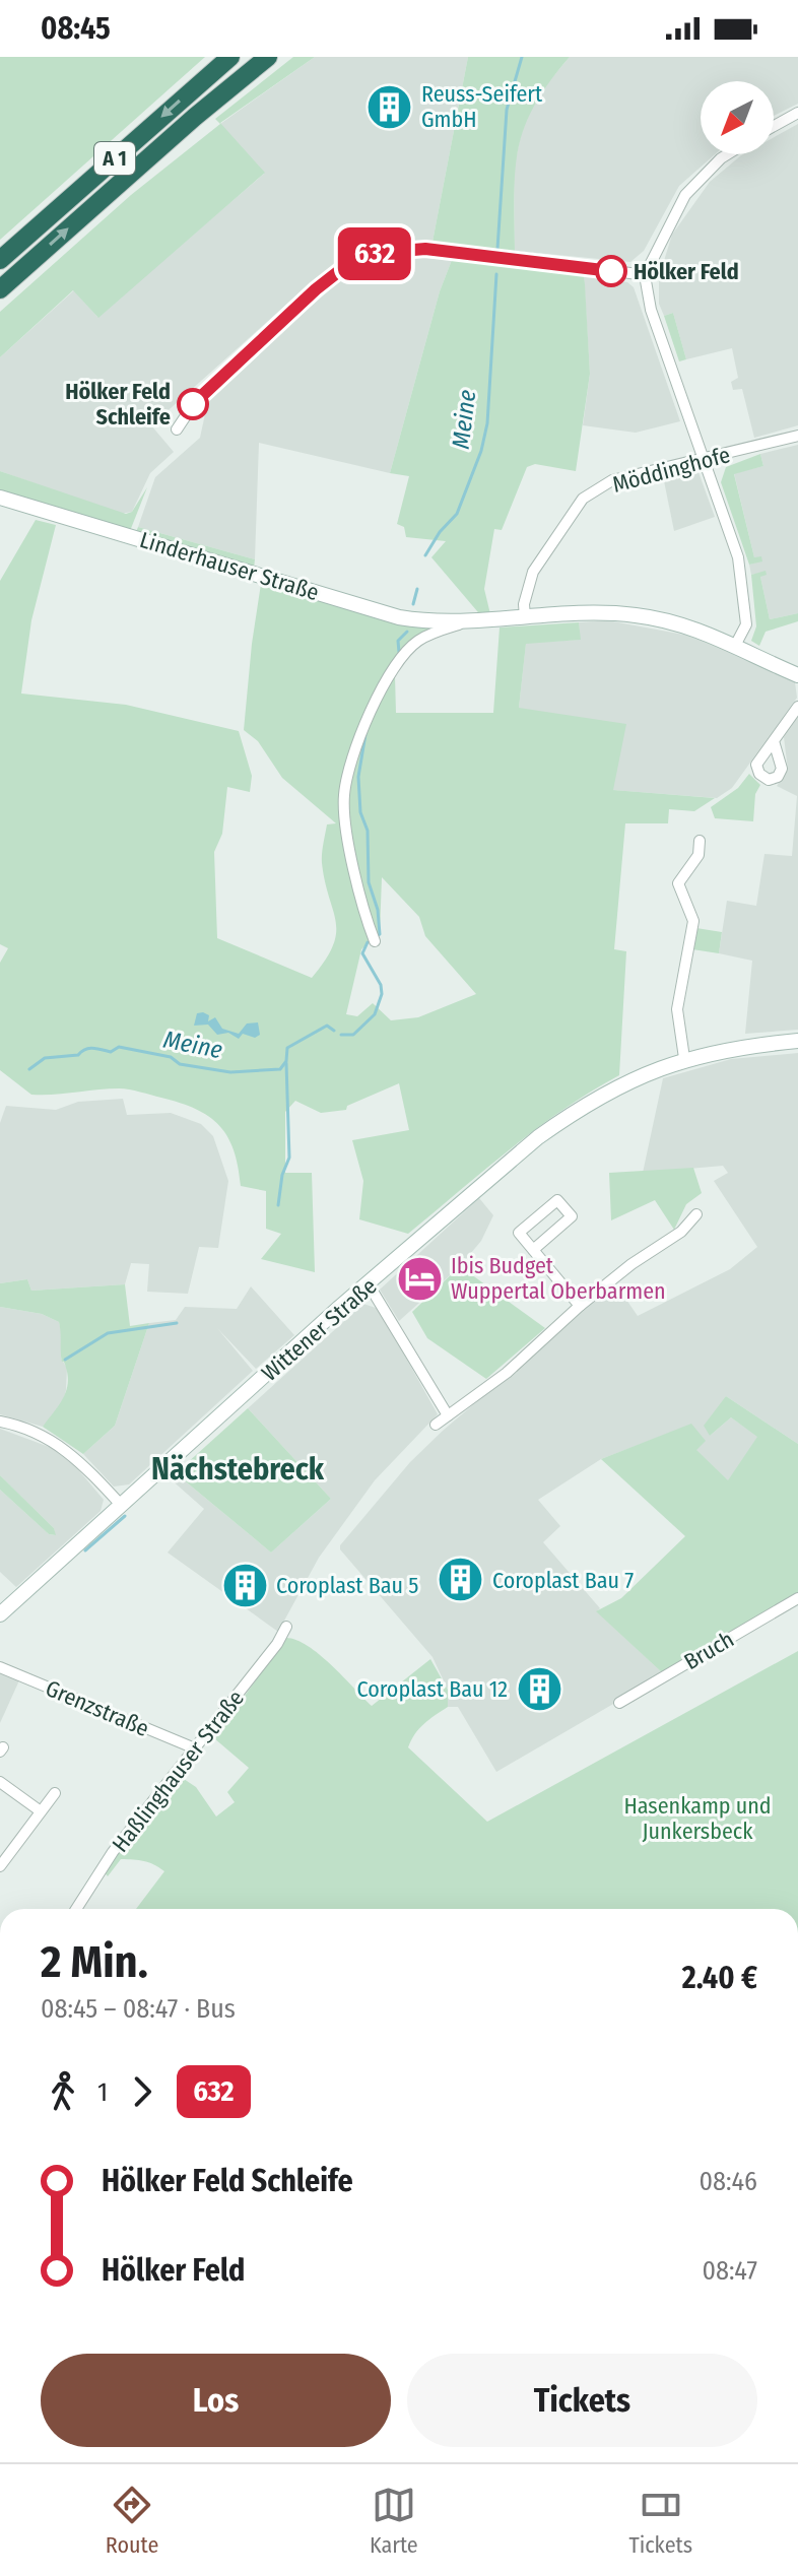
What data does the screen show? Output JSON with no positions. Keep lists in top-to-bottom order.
{
  "streets": {
    "highway": ["A 1"],
    "main road": ["Linderhauser Straße", "Wittener Straße"],
    "street": [
      "Möddinghofe",
      "Bruch",
      "Grenzstraße",
      "Haßlinghauser Straße"
    ]
  },
  "crossings": [
    ["Möddinghofe", "Linderhauser Straße"],
    ["Grenzstraße", "Haßlinghauser Straße"]
  ],
  "districts": ["Nächstebreck"],
  "water": ["Meine"],
  "parks": ["Hasenkamp und Junkersbeck"],
  "places": {
    "building": [
      "Reuss-Seifert GmbH",
      "Coroplast Bau 7",
      "Coroplast Bau 5",
      "Coroplast Bau 12"
    ],
    "other": ["Hölker Feld", "Hölker Feld Schleife"],
    "hotel": ["Ibis Budget Wuppertal Oberbarmen"]
  },
  "lines": ["bus line 632"],
  "north": "bottom left",
  "page": {
    "status": "08:45",
    "on_map": "632",
    "heading": ["2 Min.", "08:45 – 08:47 · Bus", "2.40 €"],
    "legs": ["1", "632"],
    "list": [
      {
        "name": "Hölker Feld Schleife",
        "value": "08:46"
      },
      {
        "name": "Hölker Feld",
        "value": "08:47"
      }
    ],
    "buttons": ["Los", "Tickets"],
    "tabs": ["Route", "Karte", "Tickets"]
  }
}
